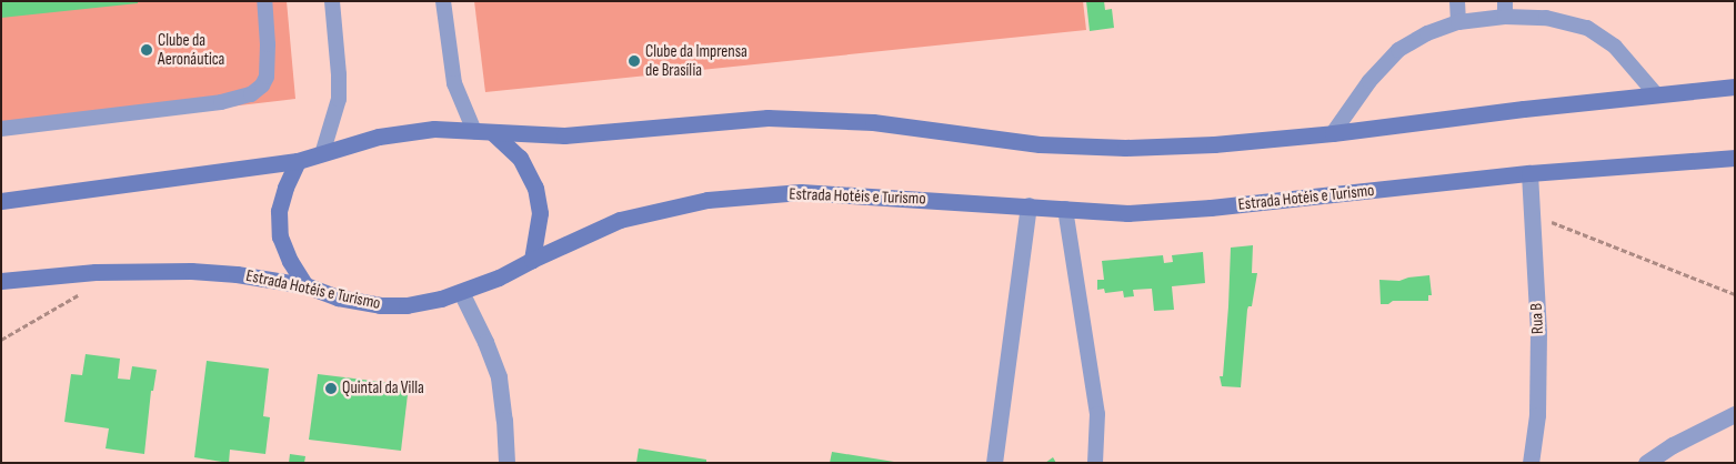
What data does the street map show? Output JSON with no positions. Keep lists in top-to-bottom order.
{
  "streets": {
    "main road": ["Estrada Hotéis e Turismo"],
    "street": ["Rua B"]
  },
  "crossings": [
    ["Estrada Hotéis e Turismo", "Rua B"]
  ],
  "places": ["Clube da Aeronáutica", "Clube da Imprensa de Brasília", "Quintal da Villa"]
}
